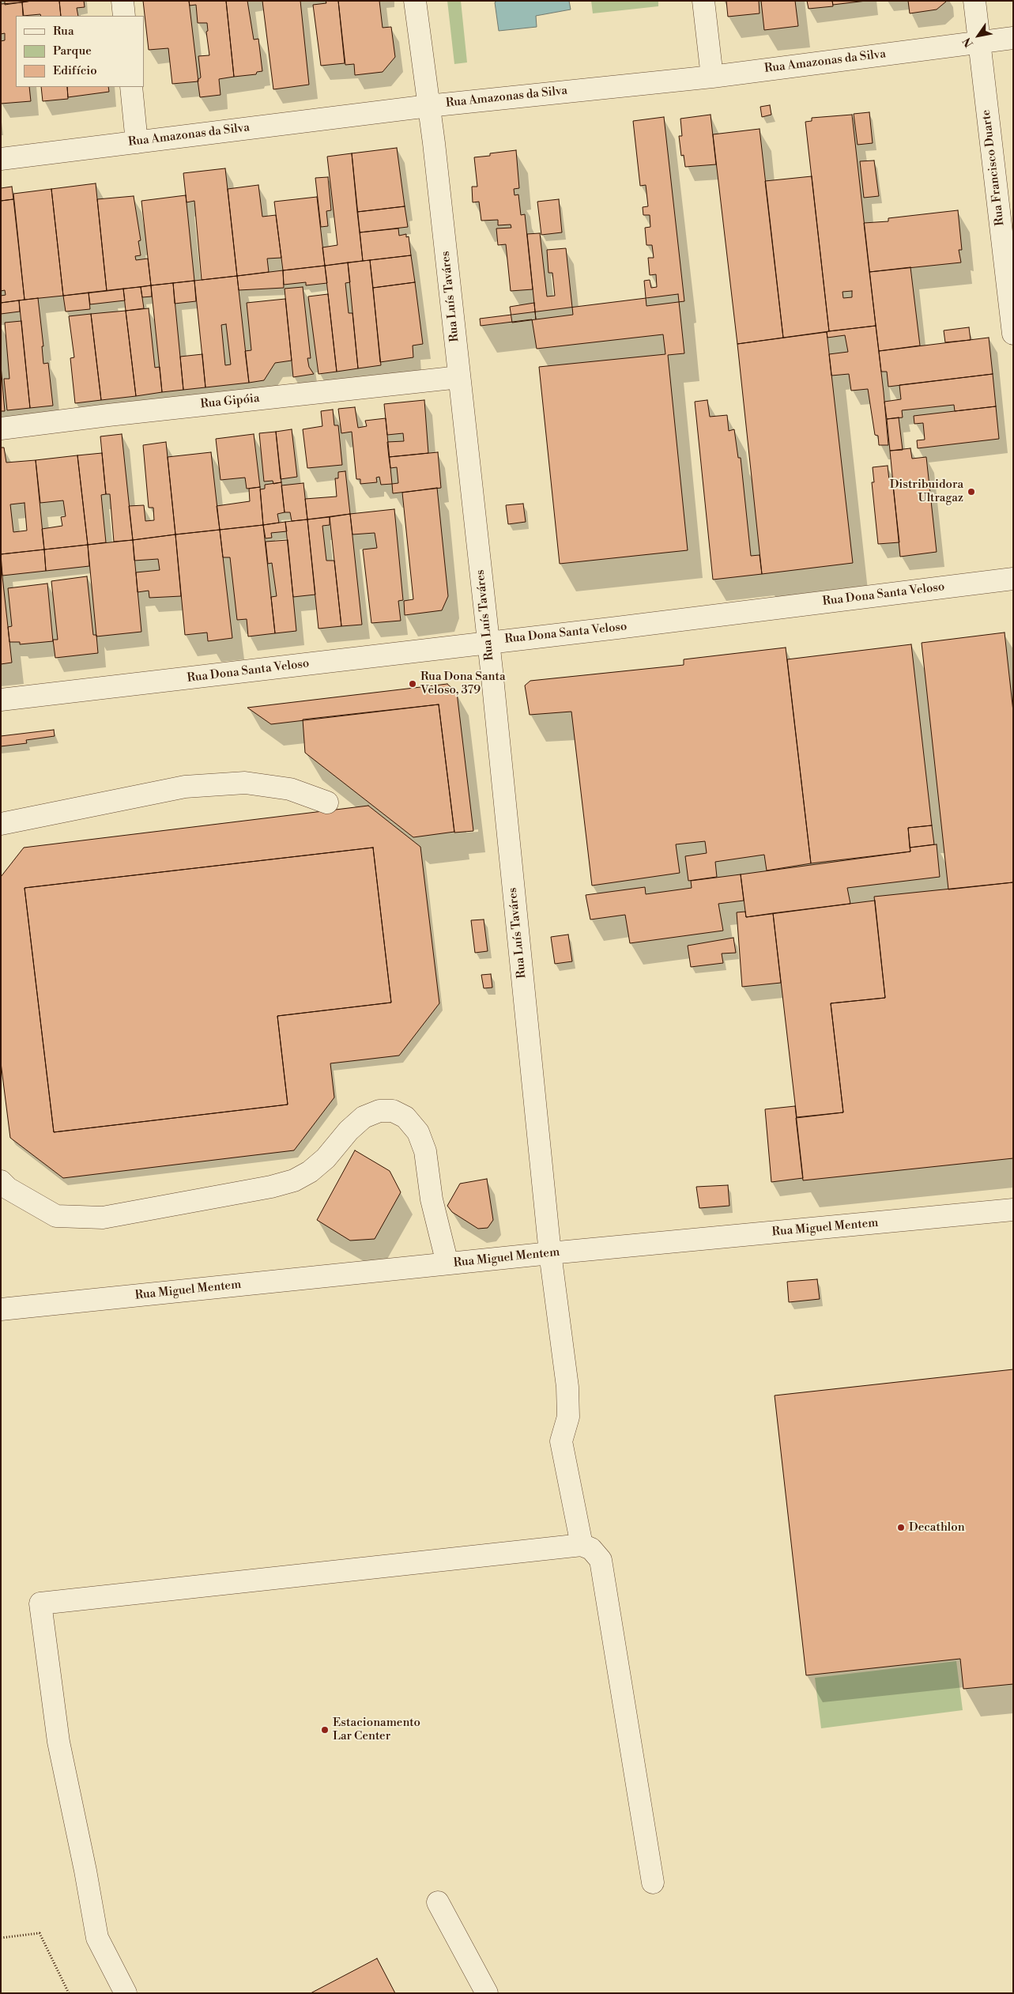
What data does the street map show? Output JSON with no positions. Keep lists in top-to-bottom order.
{
  "streets": {
    "street": [
      "Rua Amazonas da Silva",
      "Rua Francisco Duarte",
      "Rua Luís Taváres",
      "Rua Gipóia",
      "Rua Dona Santa Veloso",
      "Rua Miguel Mentem"
    ]
  },
  "crossings": [
    ["Rua Amazonas da Silva", "Rua Francisco Duarte"],
    ["Rua Amazonas da Silva", "Rua Luís Taváres"],
    ["Rua Luís Taváres", "Rua Gipóia"],
    ["Rua Luís Taváres", "Rua Dona Santa Veloso"],
    ["Rua Luís Taváres", "Rua Miguel Mentem"]
  ],
  "places": [
    "Distribuidora Ultragaz",
    "Rua Dona Santa Veloso, 379",
    "Decathlon",
    "Estacionamento Lar Center"
  ],
  "legend": ["Rua", "Parque", "Edifício"],
  "north": "bottom left"
}
